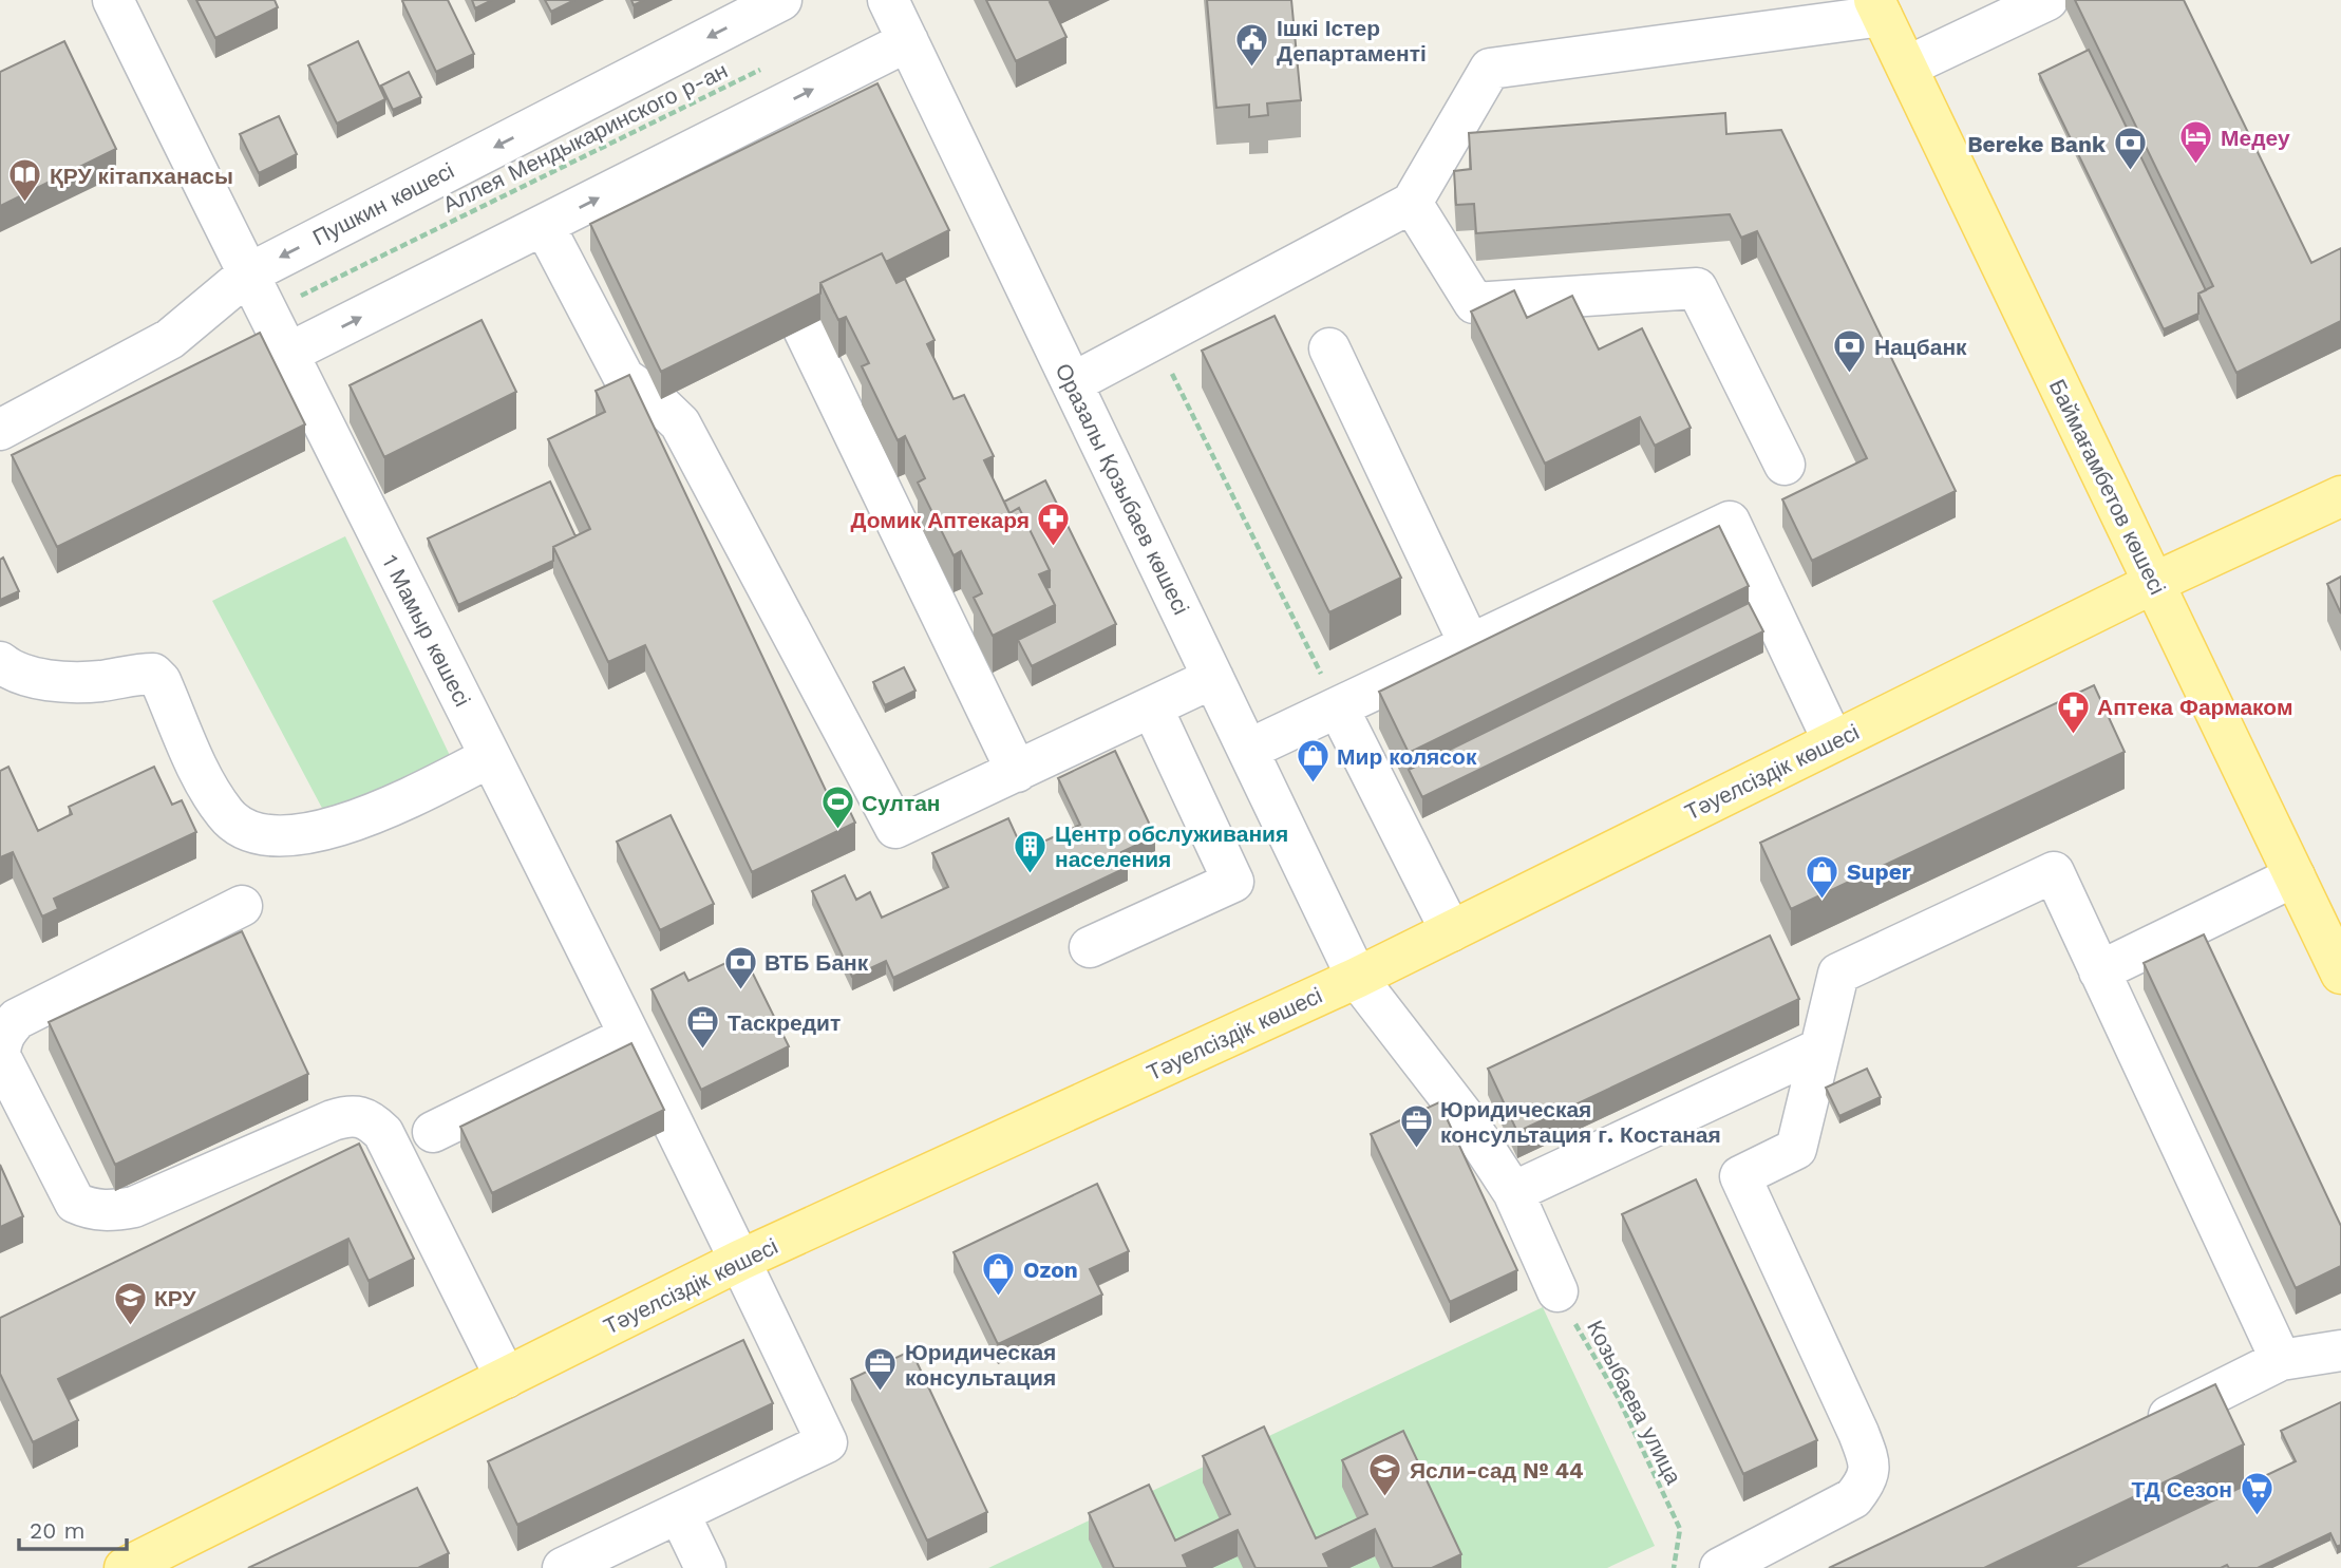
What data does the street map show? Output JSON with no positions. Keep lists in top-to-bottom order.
{
  "streets": {
    "main road": ["Баймағамбетов көшесі", "Тәуелсіздік көшесі"],
    "street": ["Пушкин көшесі", "Оразалы Қозыбаев көшесі", "1 Мамыр көшесі"],
    "path": ["Аллея Мендыкаринского р-ан", "Козыбаева улица"]
  },
  "crossings": [
    ["Пушкин көшесі", "1 Мамыр көшесі"],
    ["Баймағамбетов көшесі", "Тәуелсіздік көшесі"],
    ["Оразалы Қозыбаев көшесі", "Тәуелсіздік көшесі"],
    ["Оразалы Қозыбаев көшесі", "Козыбаева улица"],
    ["1 Мамыр көшесі", "Тәуелсіздік көшесі"]
  ],
  "places": {
    "public building": ["Ішкі Істер Департаменті"],
    "hotel": ["Медеу"],
    "bank": ["Bereke Bank", "Нацбанк", "ВТБ Банк"],
    "library": ["ҚРУ кітапханасы"],
    "pharmacy": ["Домик Аптекаря", "Аптека Фармаком"],
    "shop": ["Мир колясок", "Super", "Ozon"],
    "sports": ["Султан"],
    "building": ["Центр обслуживания населения"],
    "office": ["Таскредит", "Юридическая консультация г. Костаная", "Юридическая консультация"],
    "school or university": ["КРУ", "Ясли-сад № 44"],
    "supermarket": ["ТД Сезон"]
  },
  "scale_bar": "20 m"
}
